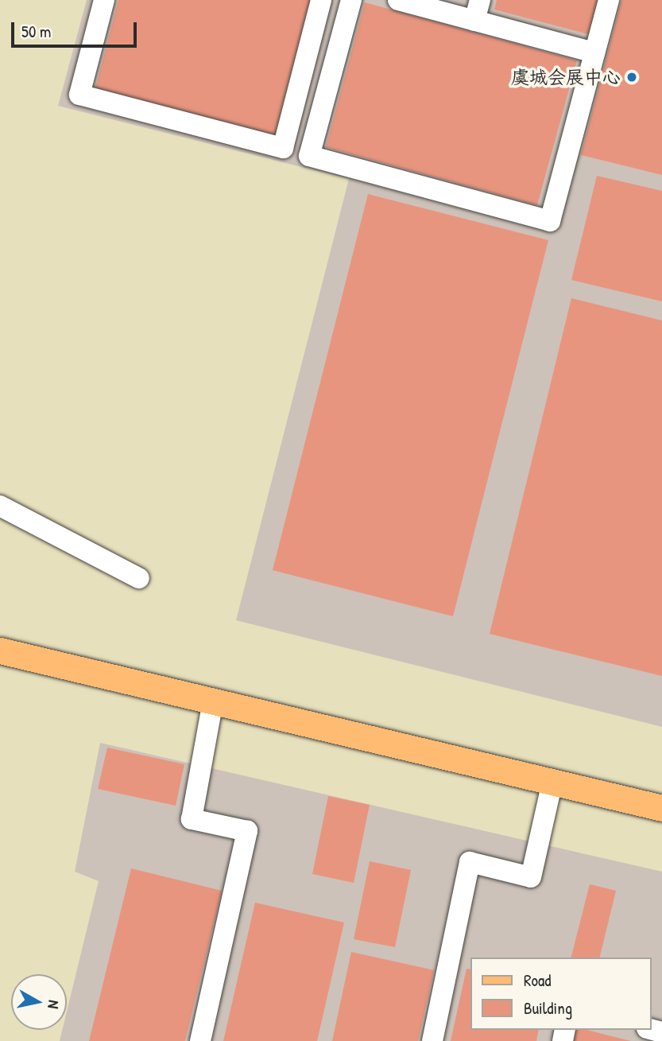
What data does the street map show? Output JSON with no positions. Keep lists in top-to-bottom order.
{
  "places": ["虞城会展中心"],
  "legend": ["Road", "Building"],
  "scale_bar": "50 m",
  "north": "right"
}
